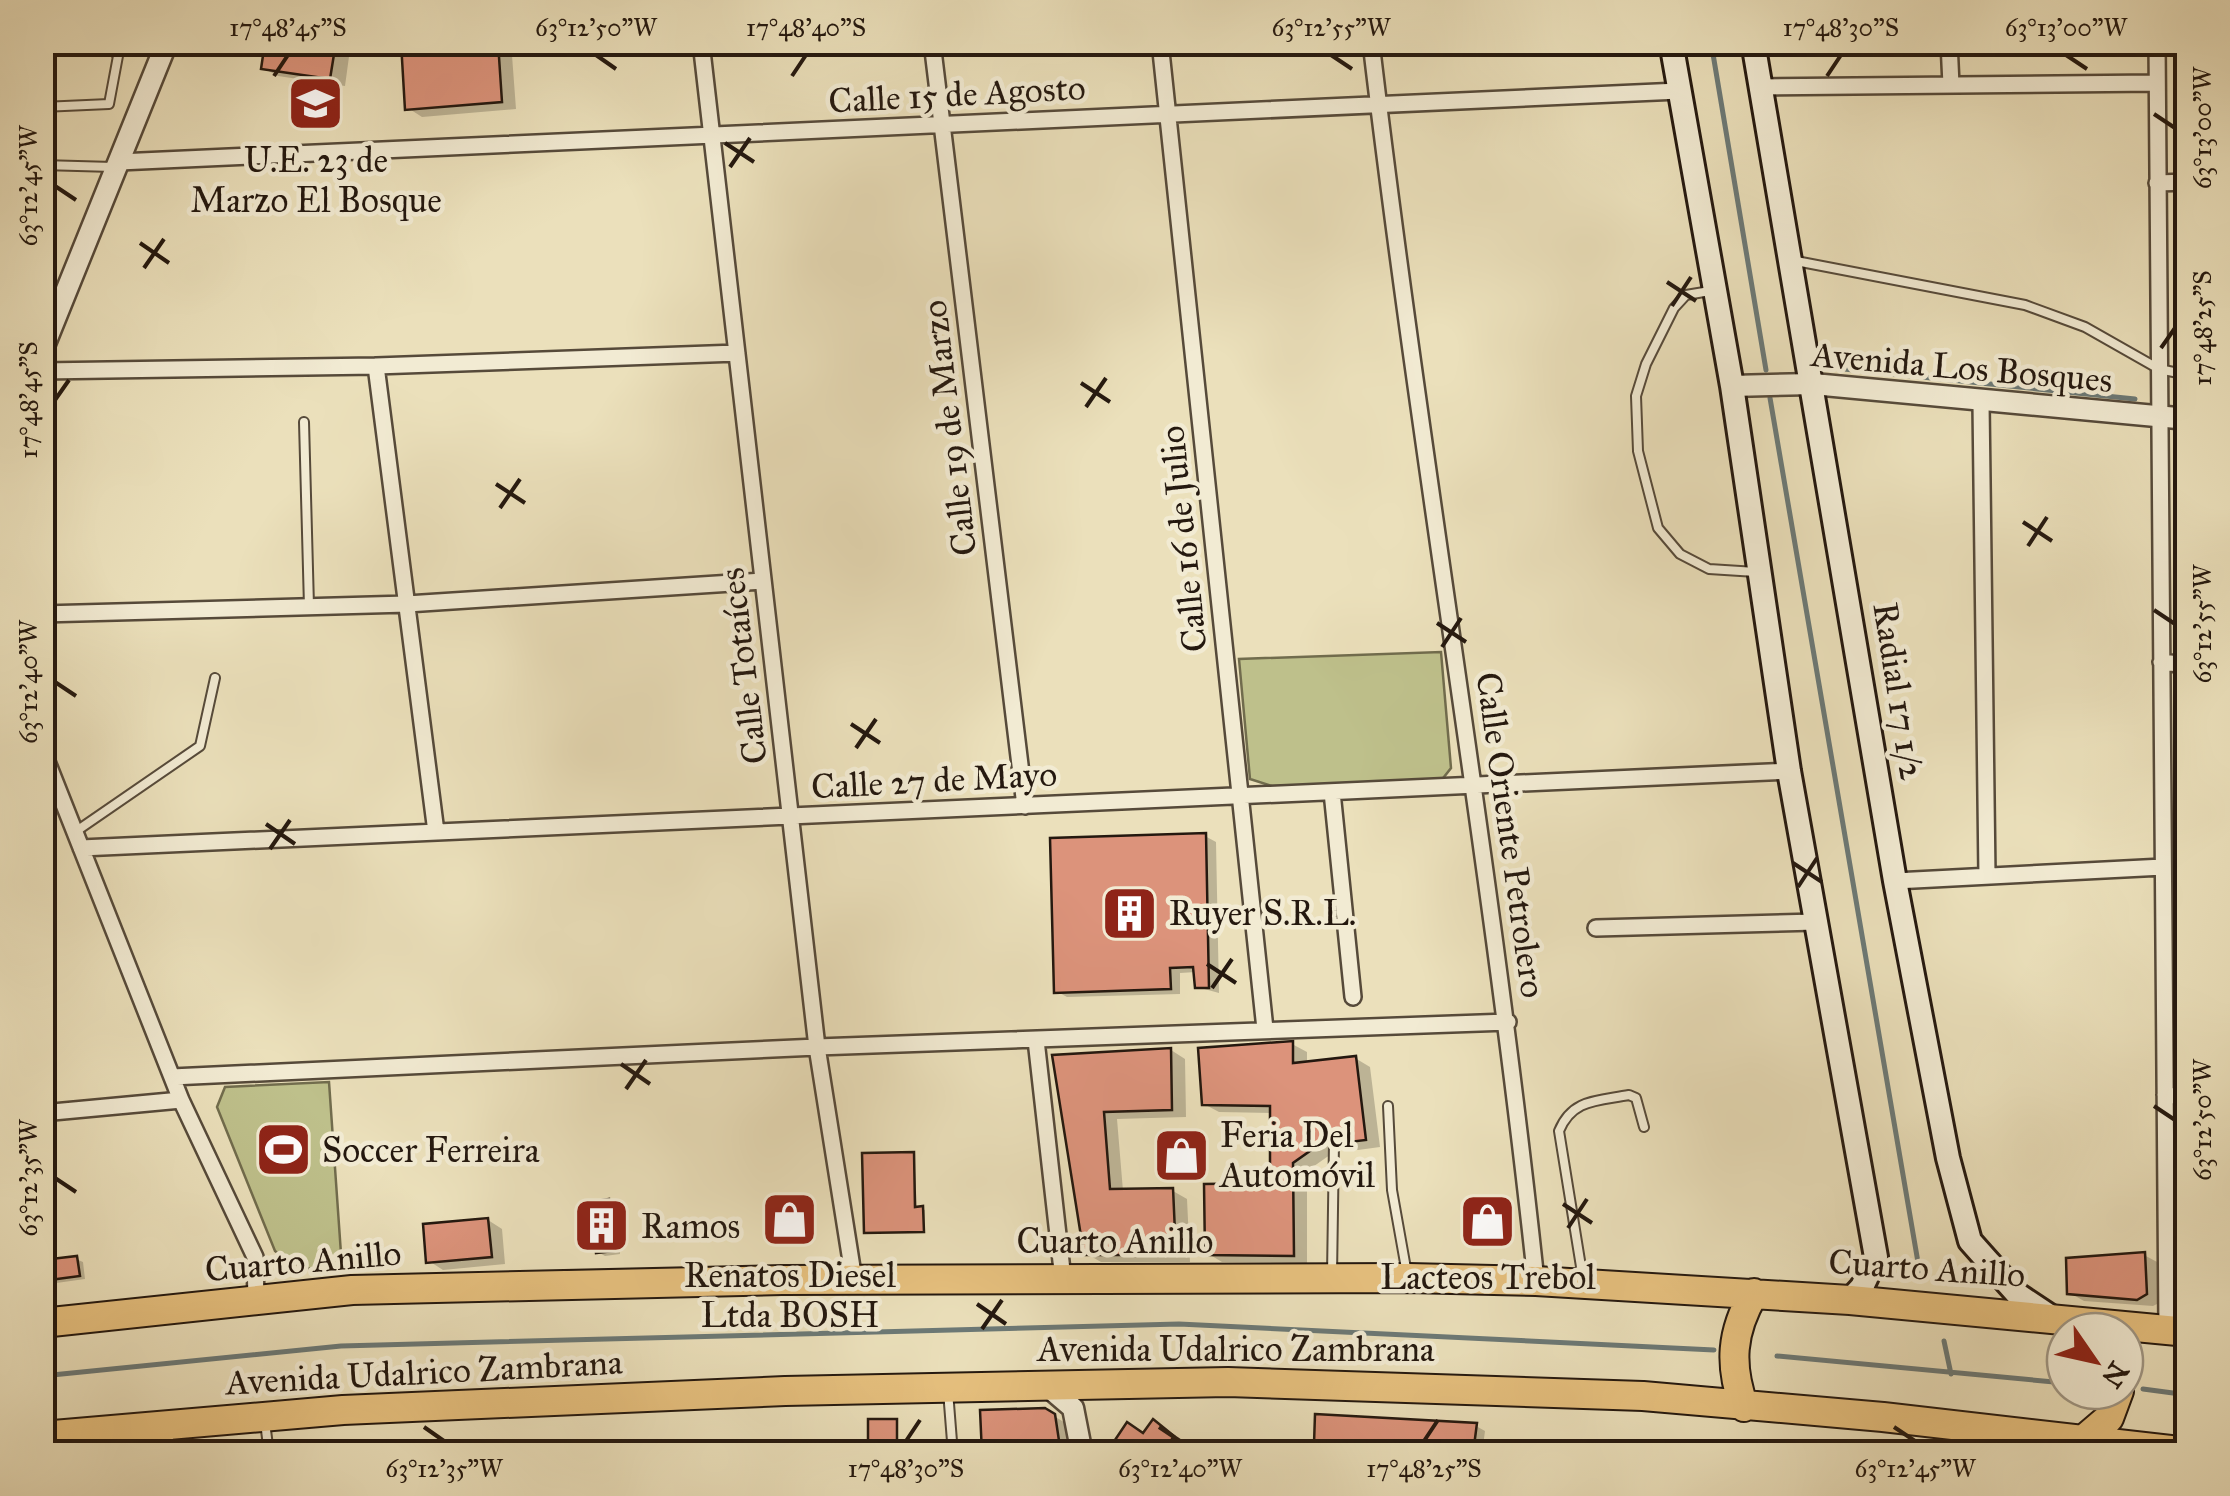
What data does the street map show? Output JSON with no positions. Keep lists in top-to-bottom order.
{
  "streets": {
    "highway": ["Cuarto Anillo", "Avenida Udalrico Zambrana"],
    "main road": ["Radial 17 1/2"],
    "street": [
      "Calle 15 de Agosto",
      "Avenida Los Bosques",
      "Calle 19 de Marzo",
      "Calle 16 de Julio",
      "Calle Totaíces",
      "Calle 27 de Mayo",
      "Calle Oriente Petrolero"
    ]
  },
  "crossings": [
    ["Calle 15 de Agosto", "Calle 19 de Marzo"],
    ["Calle 15 de Agosto", "Calle 16 de Julio"],
    ["Calle 15 de Agosto", "Calle Totaíces"],
    ["Calle 15 de Agosto", "Calle Oriente Petrolero"],
    ["Avenida Los Bosques", "Radial 17 1/2"],
    ["Calle 19 de Marzo", "Calle 27 de Mayo"],
    ["Calle 16 de Julio", "Calle 27 de Mayo"],
    ["Calle Totaíces", "Calle 27 de Mayo"],
    ["Calle Totaíces", "Cuarto Anillo"],
    ["Calle 27 de Mayo", "Calle Oriente Petrolero"],
    ["Calle Oriente Petrolero", "Cuarto Anillo"]
  ],
  "places": {
    "school or university": ["U.E. 23 de Marzo El Bosque"],
    "building": ["Ruyer S.R.L.", "Ramos"],
    "sports": ["Soccer Ferreira"],
    "shop": ["Feria Del Automóvil", "Renatos Diesel Ltda BOSH", "Lacteos Trebol"]
  },
  "north": "bottom right",
  "coordinates": [
    "17°48'45\"S",
    "63°12'50\"W",
    "17°48'40\"S",
    "63°12'55\"W",
    "17°48'30\"S",
    "63°13'00\"W",
    "63°12'45\"W",
    "17°48'25\"S",
    "63°12'40\"W",
    "63°12'35\"W"
  ]
}
